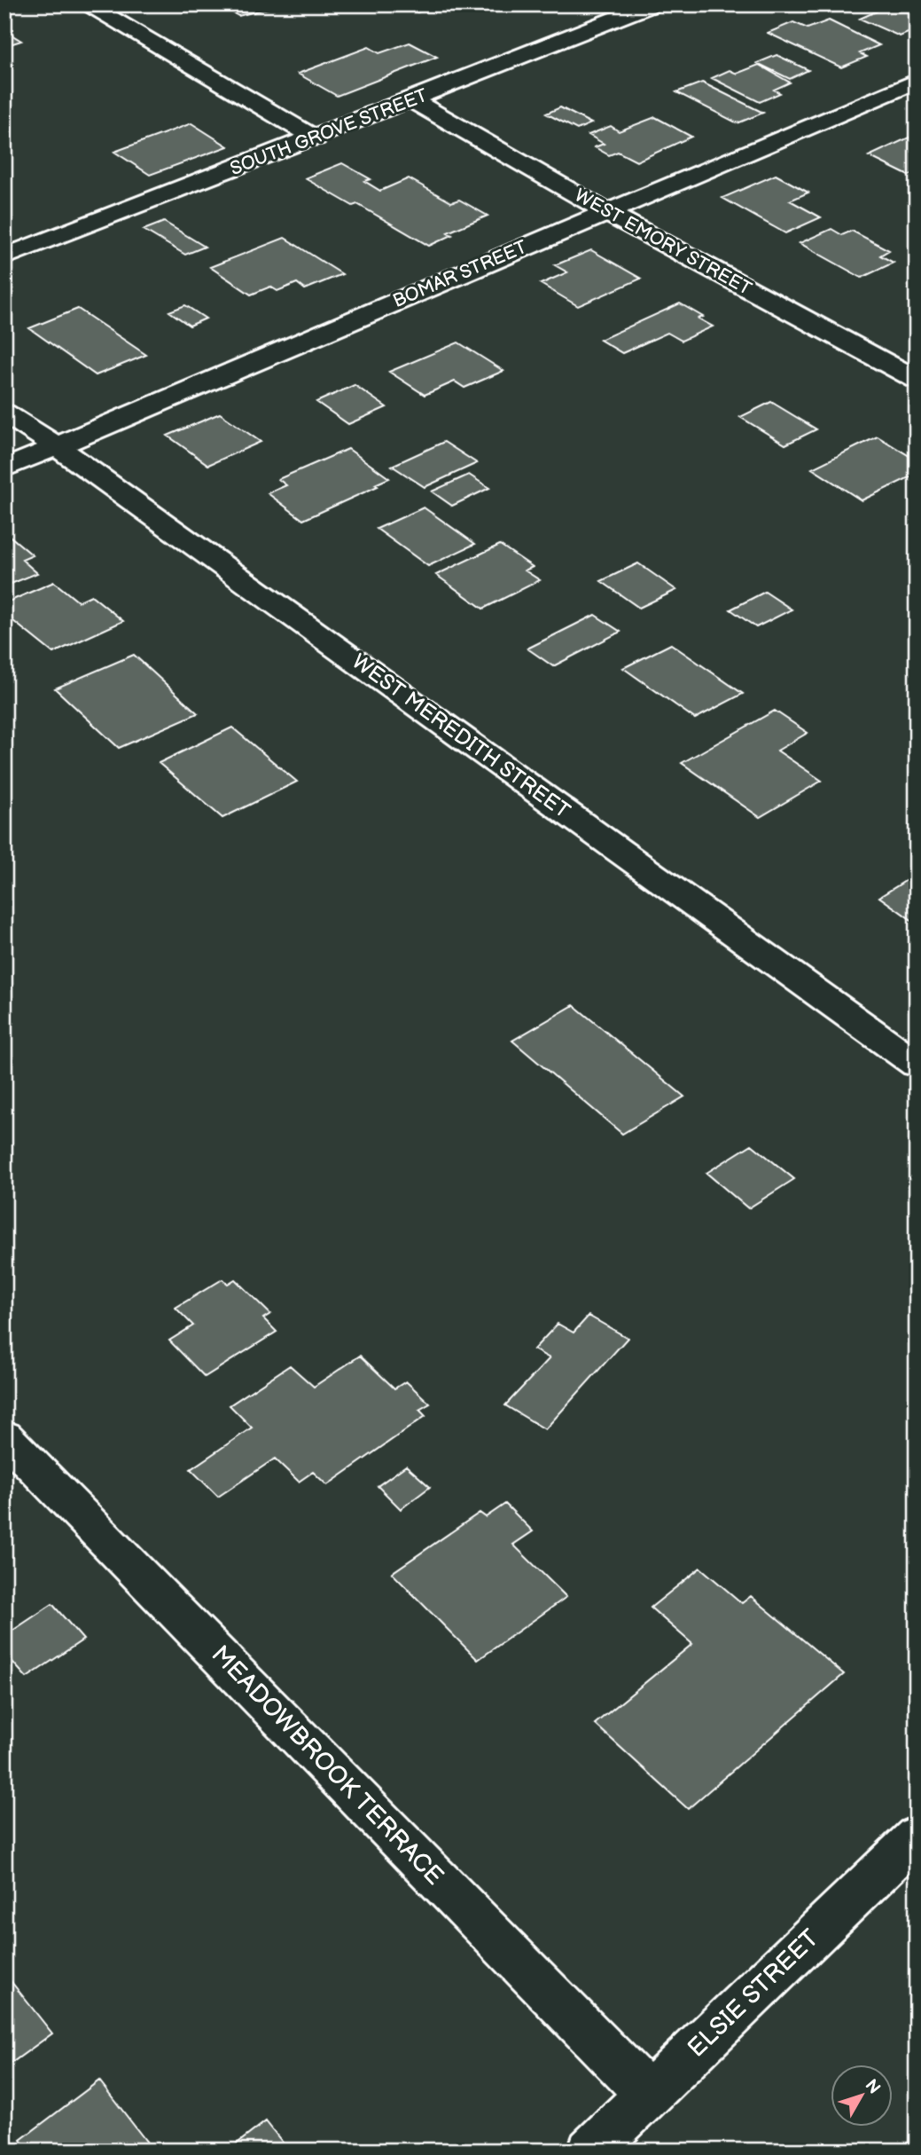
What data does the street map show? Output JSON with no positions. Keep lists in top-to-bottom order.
{
  "streets": {
    "street": [
      "SOUTH GROVE STREET",
      "WEST EMORY STREET",
      "BOMAR STREET",
      "WEST MEREDITH STREET",
      "MEADOWBROOK TERRACE",
      "ELSIE STREET"
    ]
  },
  "crossings": [
    ["SOUTH GROVE STREET", "WEST EMORY STREET"],
    ["WEST EMORY STREET", "BOMAR STREET"],
    ["BOMAR STREET", "WEST MEREDITH STREET"],
    ["MEADOWBROOK TERRACE", "ELSIE STREET"]
  ],
  "north": "top right"
}
